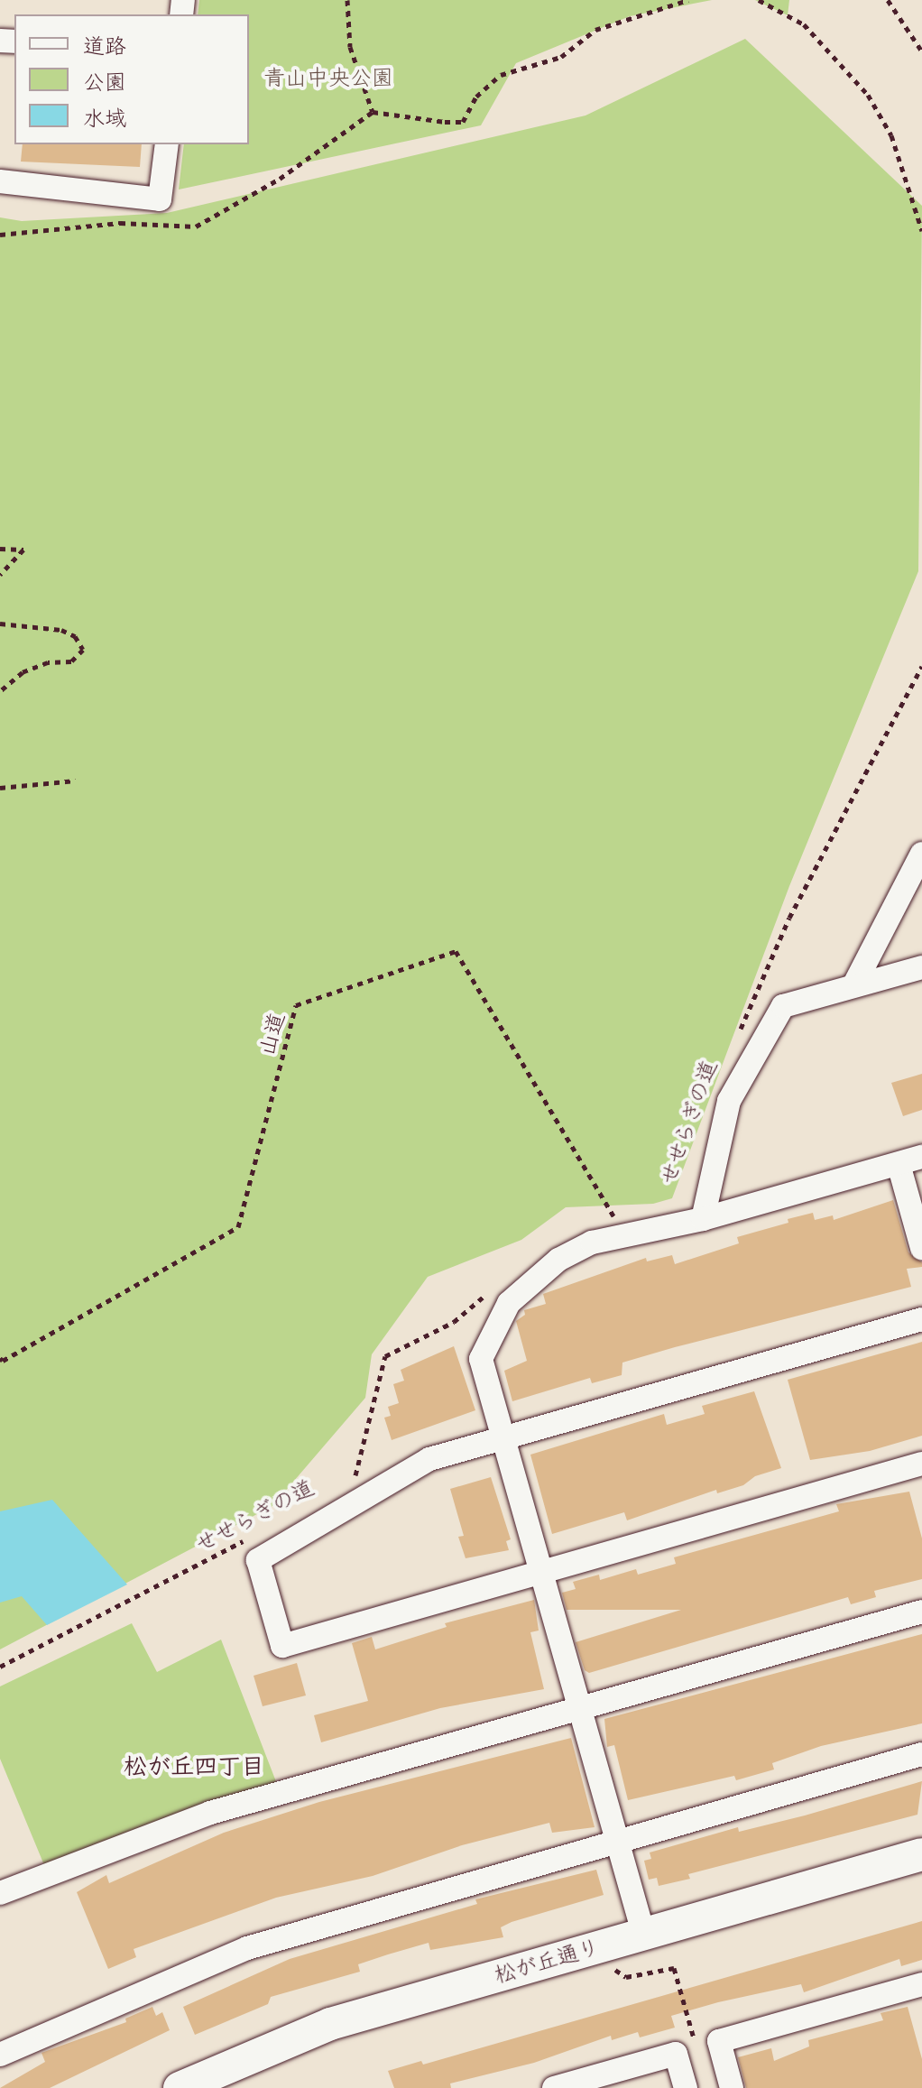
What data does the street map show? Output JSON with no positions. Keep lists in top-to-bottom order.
{
  "streets": {
    "street": ["松が丘通り"],
    "path": ["山道", "せせらぎの道"]
  },
  "districts": ["松が丘四丁目"],
  "parks": ["青山中央公園"],
  "legend": ["道路", "公園", "水域"]
}
